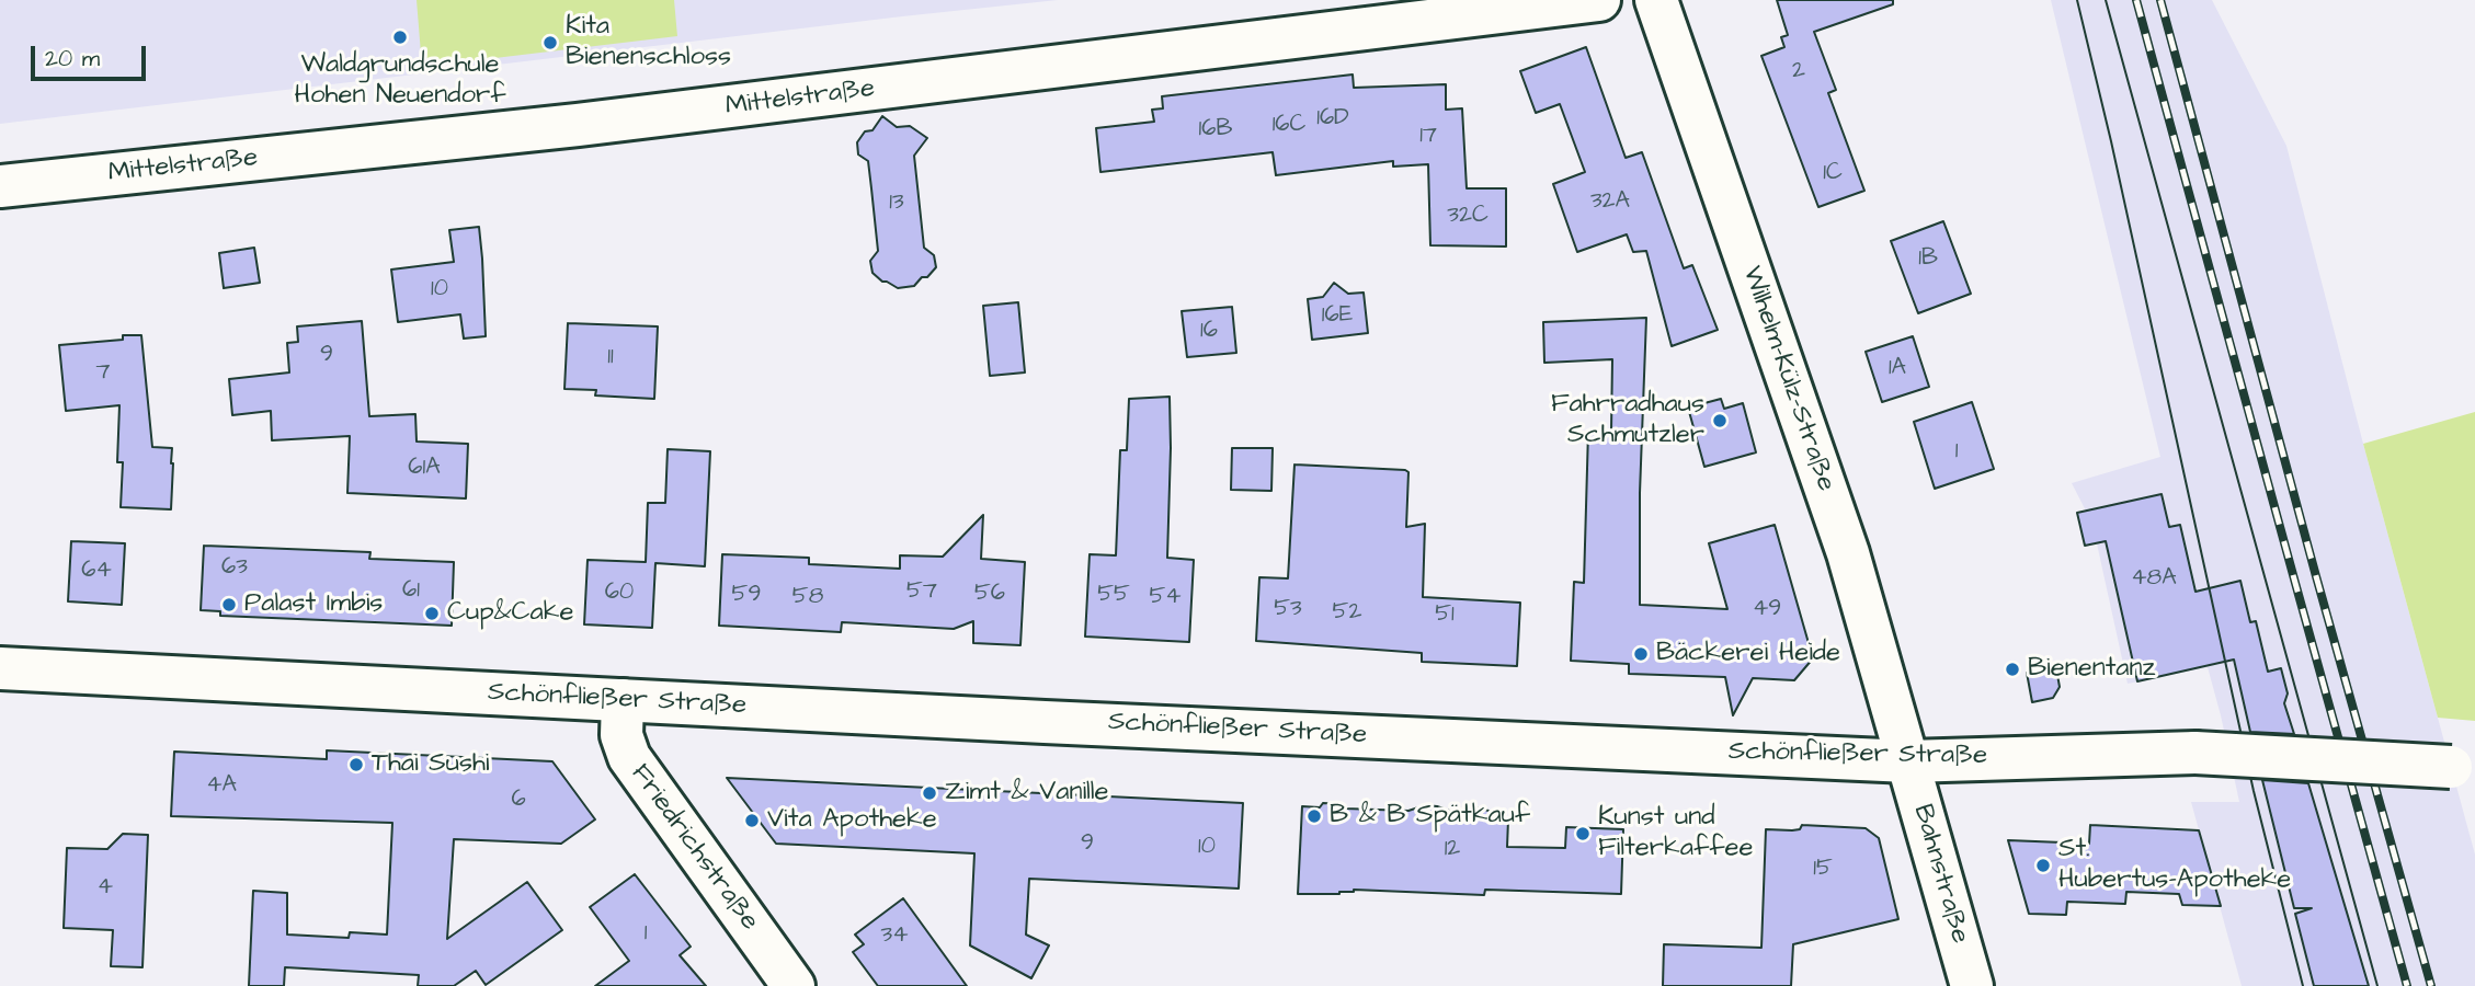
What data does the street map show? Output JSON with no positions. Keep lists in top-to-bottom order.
{
  "streets": {
    "street": [
      "Mittelstraße",
      "Wilhelm-Külz-Straße",
      "Schönfließer Straße",
      "Friedrichstraße",
      "Bahnstraße"
    ]
  },
  "crossings": [
    ["Wilhelm-Külz-Straße", "Schönfließer Straße"],
    ["Wilhelm-Külz-Straße", "Bahnstraße"],
    ["Schönfließer Straße", "Friedrichstraße"],
    ["Schönfließer Straße", "Bahnstraße"]
  ],
  "places": [
    "Waldgrundschule Hohen Neuendorf",
    "Kita Bienenschloss",
    "Fahrradhaus Schmutzler",
    "Palast Imbis",
    "Cup&Cake",
    "Bäckerei Heide",
    "Bienentanz",
    "Thai Sushi",
    "Zimt & Vanille",
    "B & B Spätkauf",
    "Vita Apotheke",
    "Kunst und Filterkaffee",
    "St. Hubertus-Apotheke"
  ],
  "house_numbers": [
    "2",
    "16D",
    "16C",
    "16B",
    "17",
    "1C",
    "32A",
    "13",
    "32C",
    "1B",
    "10",
    "16E",
    "16",
    "9",
    "11",
    "1A",
    "7",
    "1",
    "61A",
    "63",
    "64",
    "48A",
    "61",
    "57",
    "60",
    "56",
    "59",
    "55",
    "58",
    "54",
    "53",
    "49",
    "52",
    "51",
    "4A",
    "6",
    "9",
    "10",
    "12",
    "15",
    "4",
    "1",
    "34"
  ],
  "scale_bar": "20 m"
}
